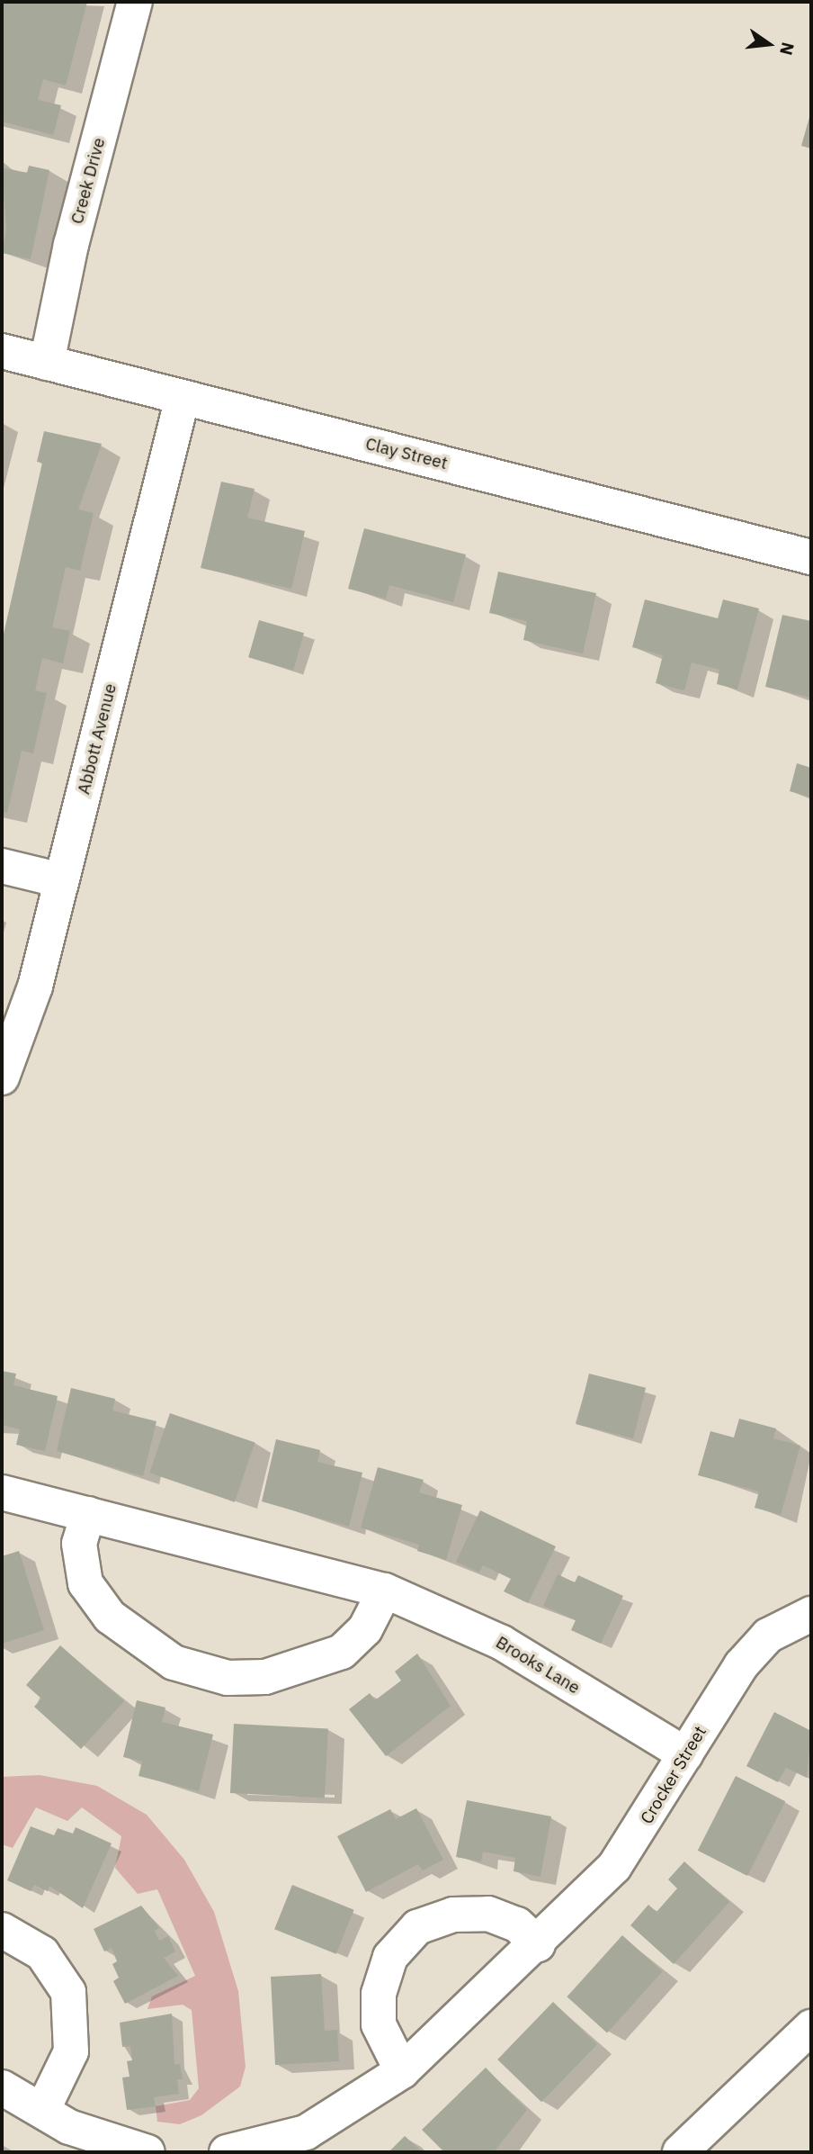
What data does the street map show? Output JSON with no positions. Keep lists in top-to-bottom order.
{
  "streets": {
    "street": [
      "Creek Drive",
      "Clay Street",
      "Abbott Avenue",
      "Brooks Lane",
      "Crocker Street"
    ]
  },
  "crossings": [
    ["Creek Drive", "Clay Street"],
    ["Clay Street", "Abbott Avenue"],
    ["Brooks Lane", "Crocker Street"]
  ],
  "north": "right"
}
